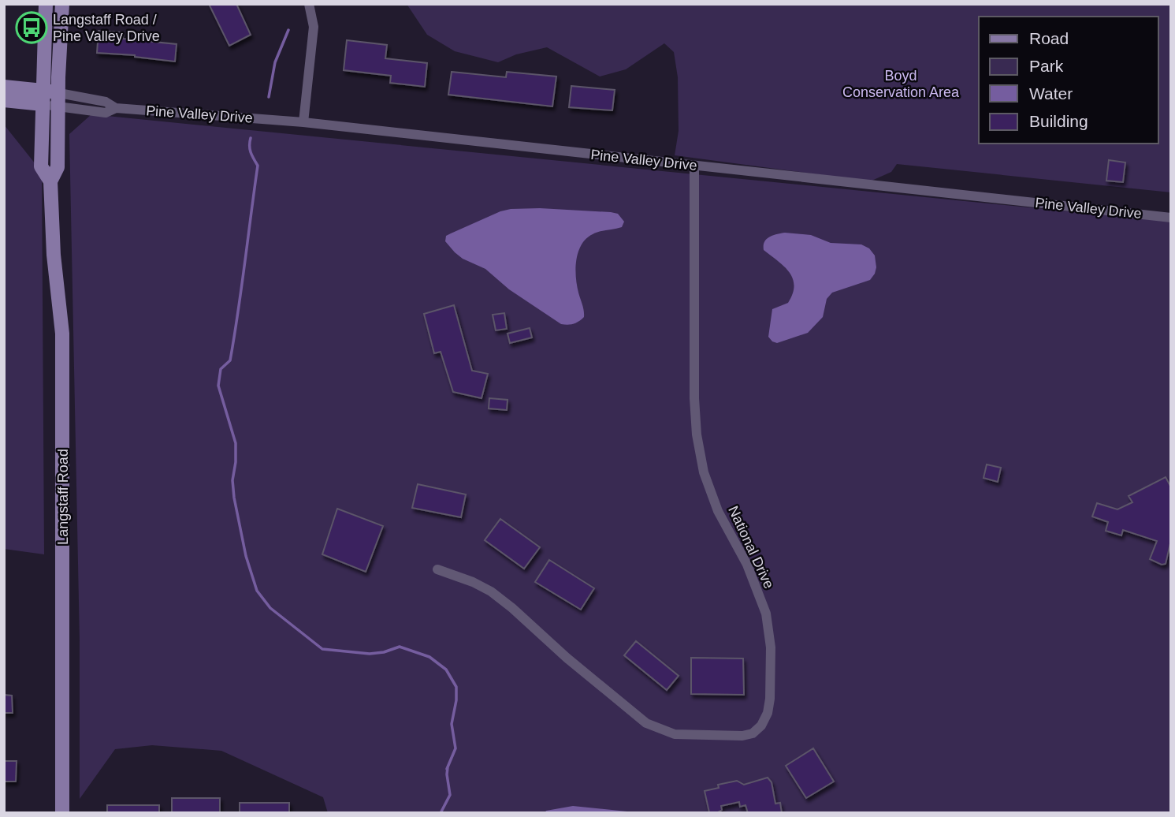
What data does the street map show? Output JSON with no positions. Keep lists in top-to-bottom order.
{
  "streets": {
    "main road": ["Pine Valley Drive", "Langstaff Road"],
    "street": ["National Drive"]
  },
  "crossings": [
    ["Pine Valley Drive", "Langstaff Road"],
    ["Pine Valley Drive", "National Drive"]
  ],
  "parks": ["Boyd Conservation Area"],
  "places": {
    "bus stop": ["Langstaff Road / Pine Valley Drive"]
  },
  "legend": [
    "Road",
    "Park",
    "Water",
    "Building"
  ]
}
